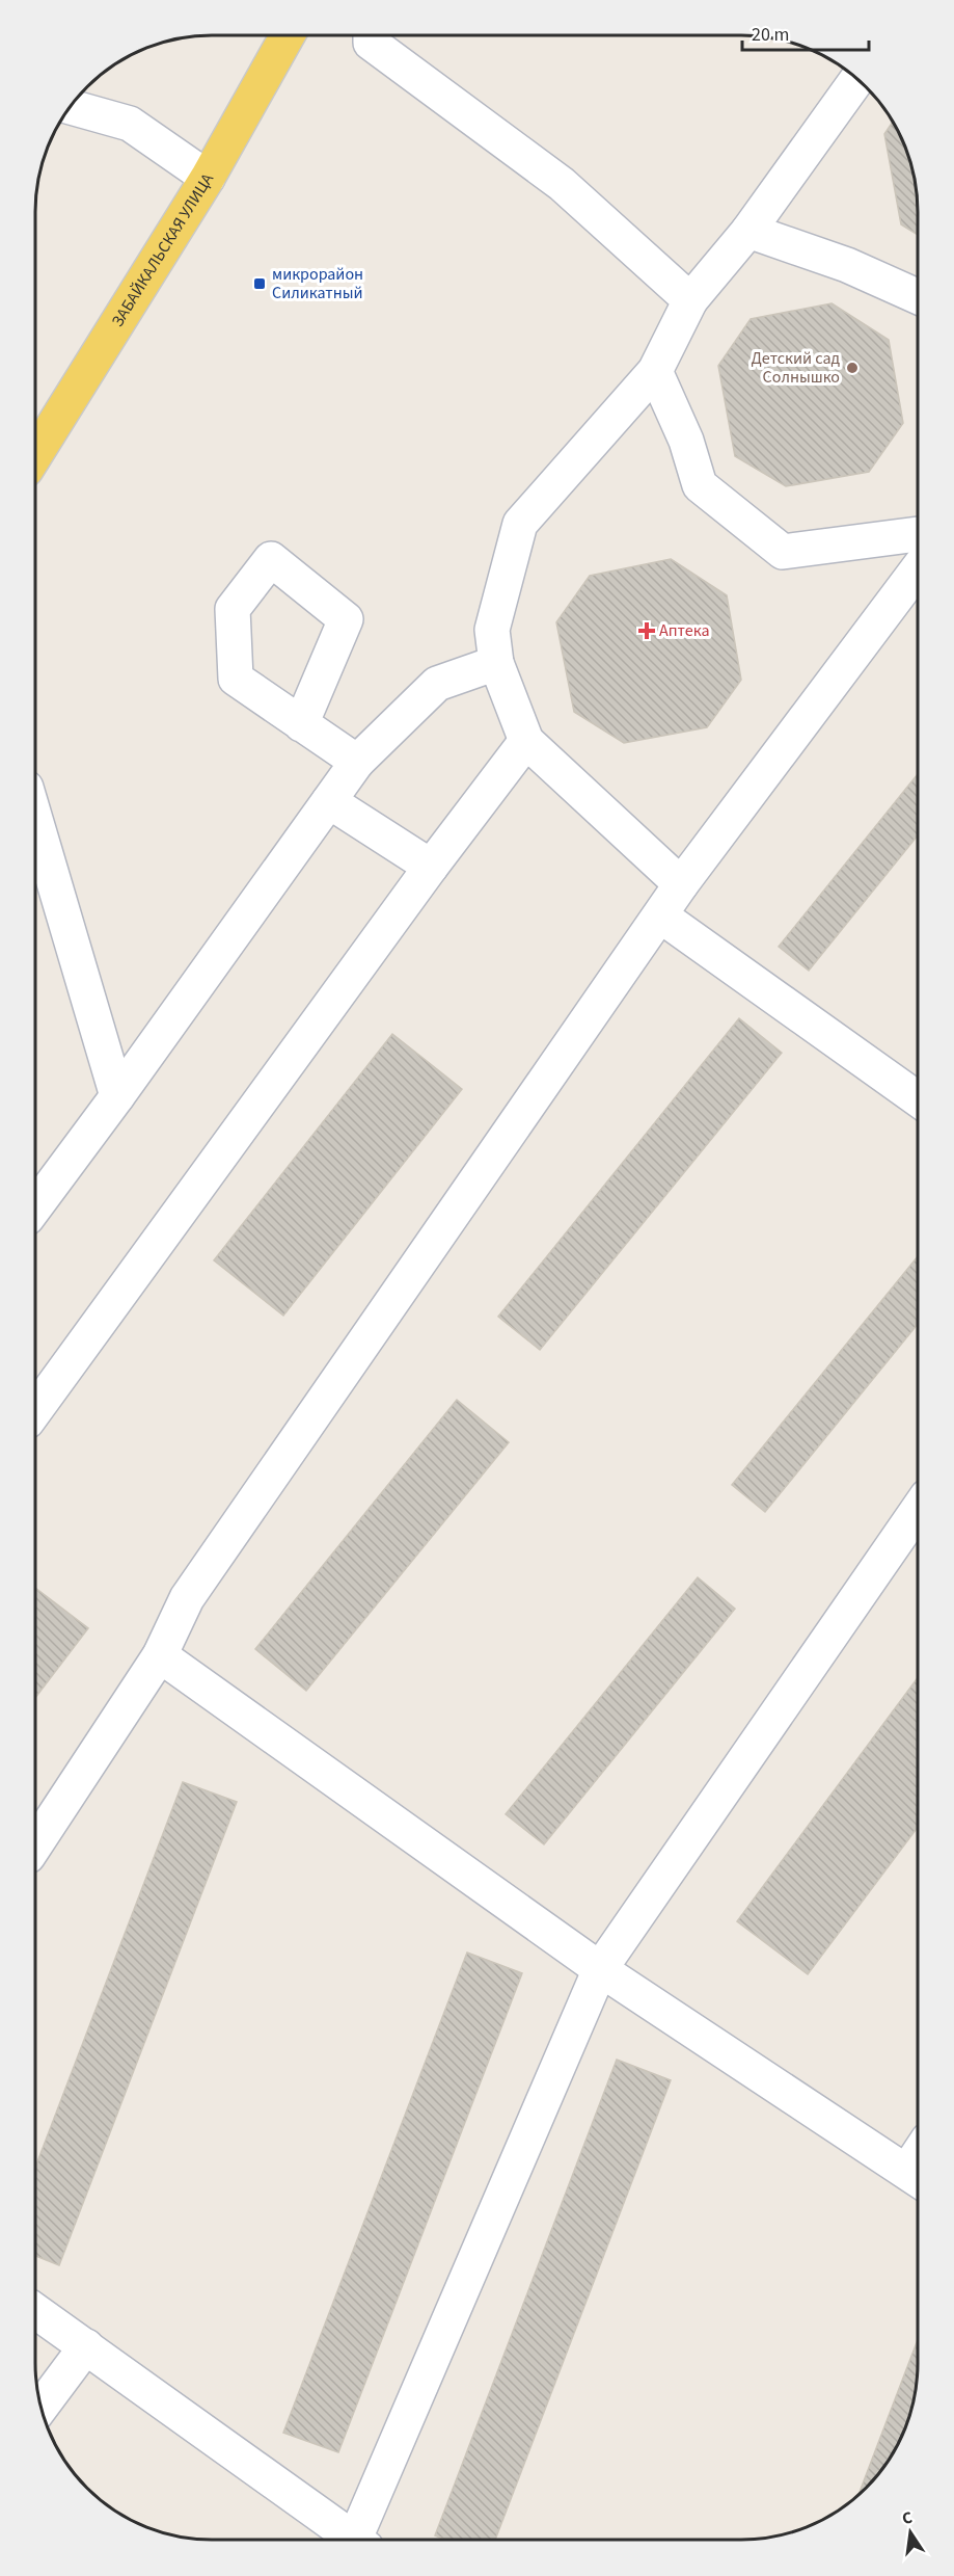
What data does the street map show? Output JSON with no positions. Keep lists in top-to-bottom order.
{
  "streets": {
    "main road": ["ЗАБАЙКАЛЬСКАЯ УЛИЦА"]
  },
  "places": {
    "transit": ["микрорайон Силикатный"],
    "other": ["Детский сад Солнышко"],
    "health": ["Аптека"]
  },
  "scale_bar": "20 m",
  "north": "top"
}
